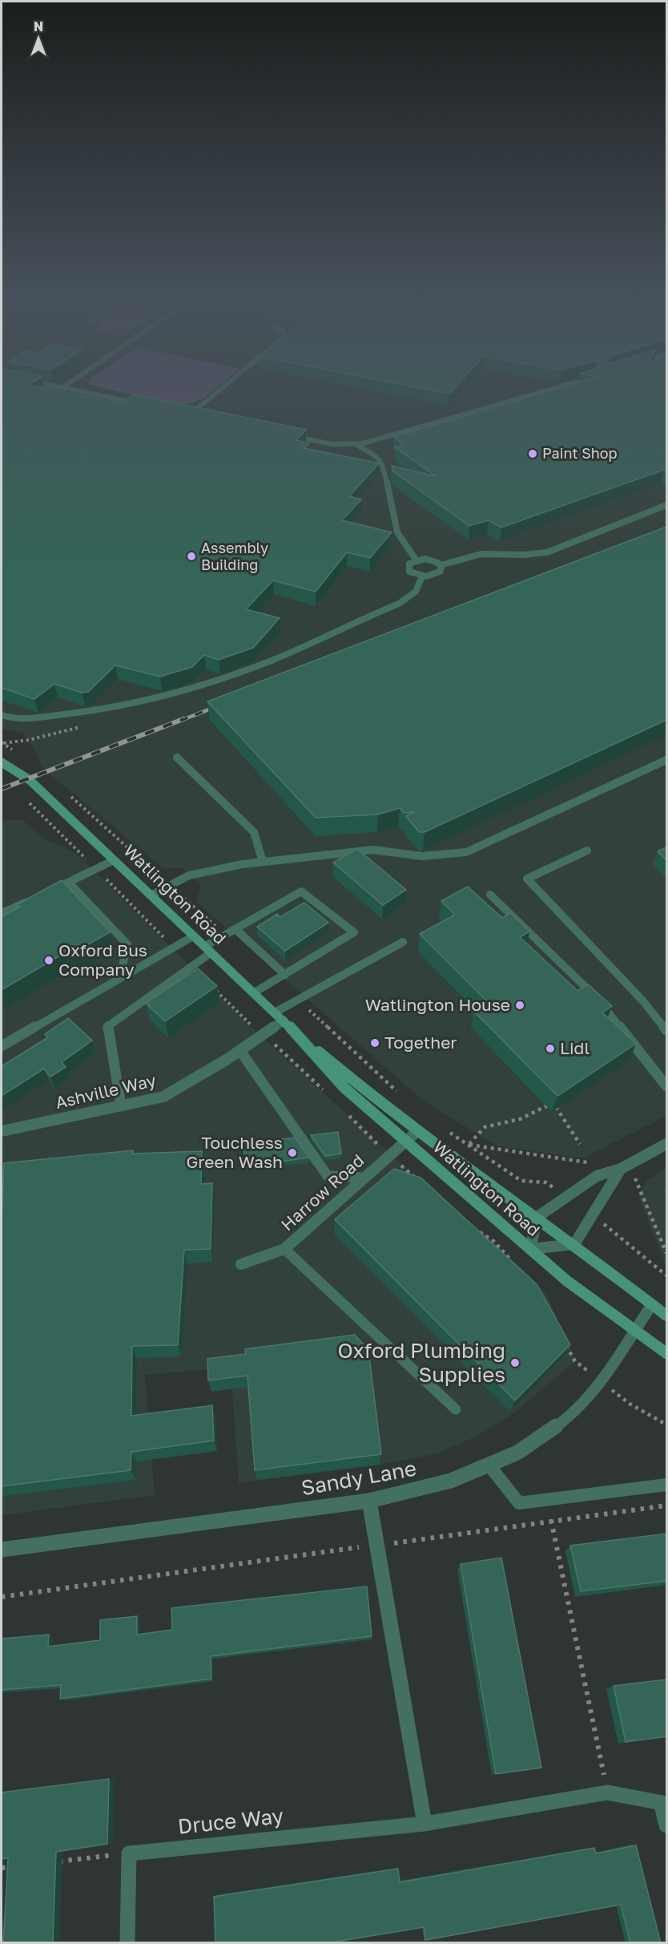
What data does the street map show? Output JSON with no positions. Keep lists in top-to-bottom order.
{
  "streets": {
    "main road": ["Watlington Road"],
    "street": [
      "Ashville Way",
      "Harrow Road",
      "Sandy Lane",
      "Druce Way"
    ]
  },
  "crossings": [
    ["Watlington Road", "Ashville Way"],
    ["Watlington Road", "Harrow Road"],
    ["Watlington Road", "Sandy Lane"]
  ],
  "places": [
    "Paint Shop",
    "Assembly Building",
    "Oxford Bus Company",
    "Watlington House",
    "Together",
    "Lidl",
    "Touchless Green Wash",
    "Oxford Plumbing Supplies"
  ],
  "north": "top"
}
